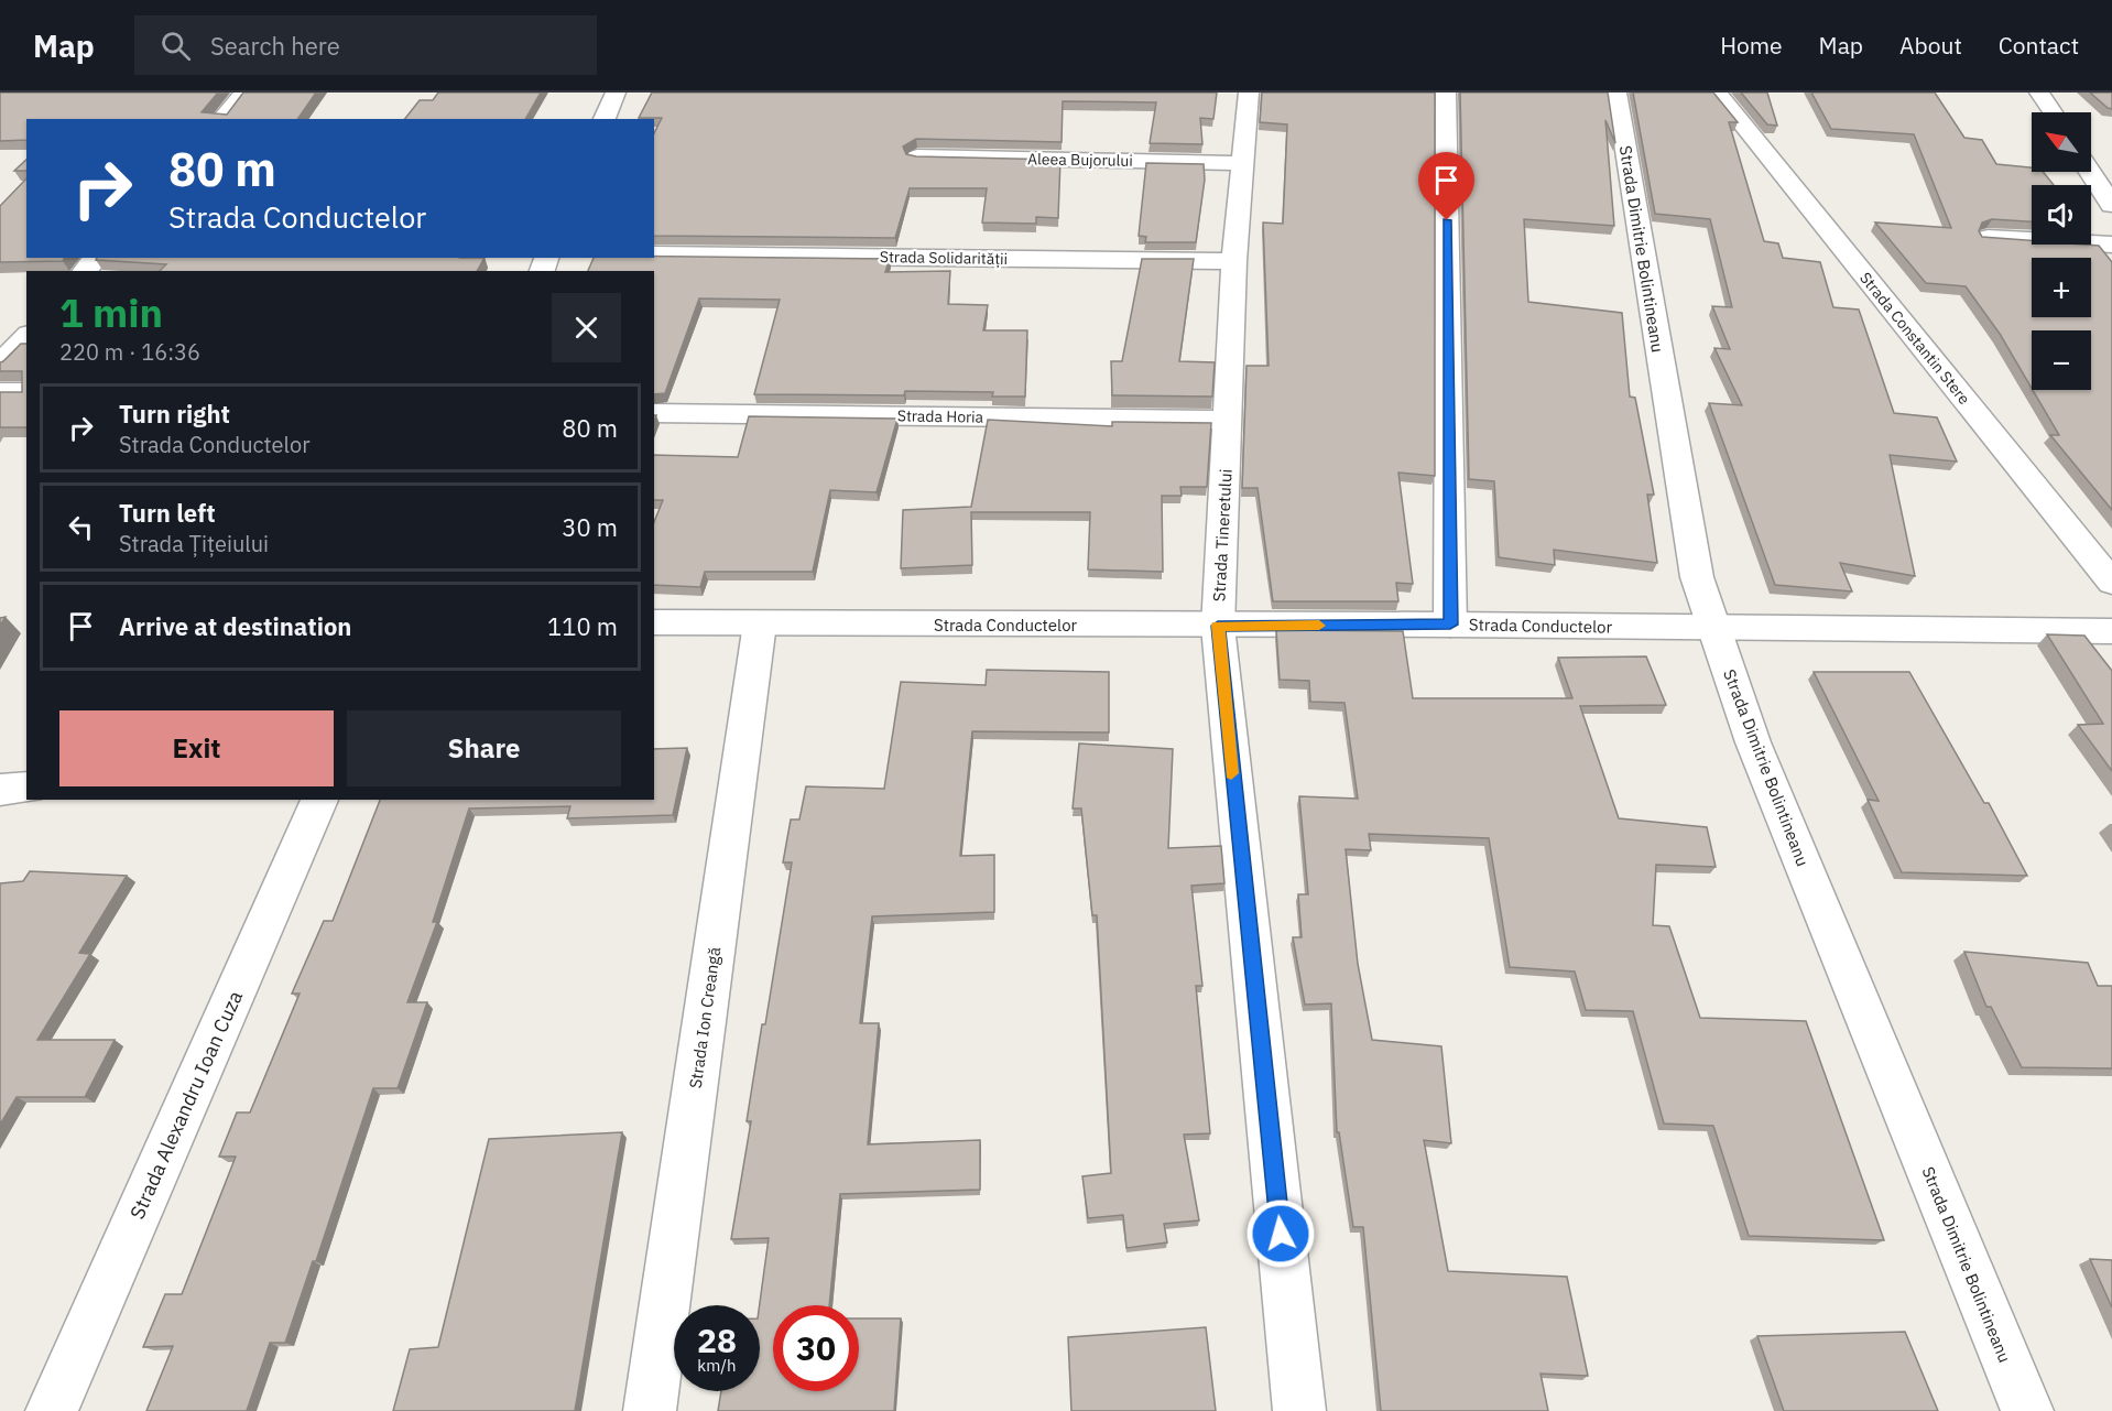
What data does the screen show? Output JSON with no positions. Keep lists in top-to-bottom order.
{
  "streets": {
    "street": [
      "Aleea Bujorului",
      "Strada Dimitrie Bolintineanu",
      "Strada Solidarității",
      "Strada Constantin Stere",
      "Strada Horia",
      "Strada Tineretului",
      "Strada Conductelor",
      "Strada Ion Creangă",
      "Strada Alexandru Ioan Cuza"
    ]
  },
  "crossings": [
    ["Aleea Bujorului", "Strada Tineretului"],
    ["Strada Dimitrie Bolintineanu", "Strada Conductelor"],
    ["Strada Solidarității", "Strada Tineretului"],
    ["Strada Horia", "Strada Tineretului"],
    ["Strada Tineretului", "Strada Conductelor"],
    ["Strada Conductelor", "Strada Ion Creangă"]
  ],
  "north": "top left",
  "page": {
    "header": "Map",
    "search": "Search here",
    "nav": [
      "Home",
      "Map",
      "About",
      "Contact"
    ],
    "map_buttons": ["+", "−"],
    "turn": ["80 m", "Strada Conductelor"],
    "heading": ["1 min", "220 m · 16:36"],
    "list": [
      {
        "name": "Turn right",
        "note": "Strada Conductelor",
        "value": "80 m"
      },
      {
        "name": "Turn left",
        "note": "Strada Țițeiului",
        "value": "30 m"
      },
      {
        "name": "Arrive at destination",
        "value": "110 m"
      }
    ],
    "buttons": ["Exit", "Share"],
    "speed": "28 km/h",
    "limit": "30"
  }
}
